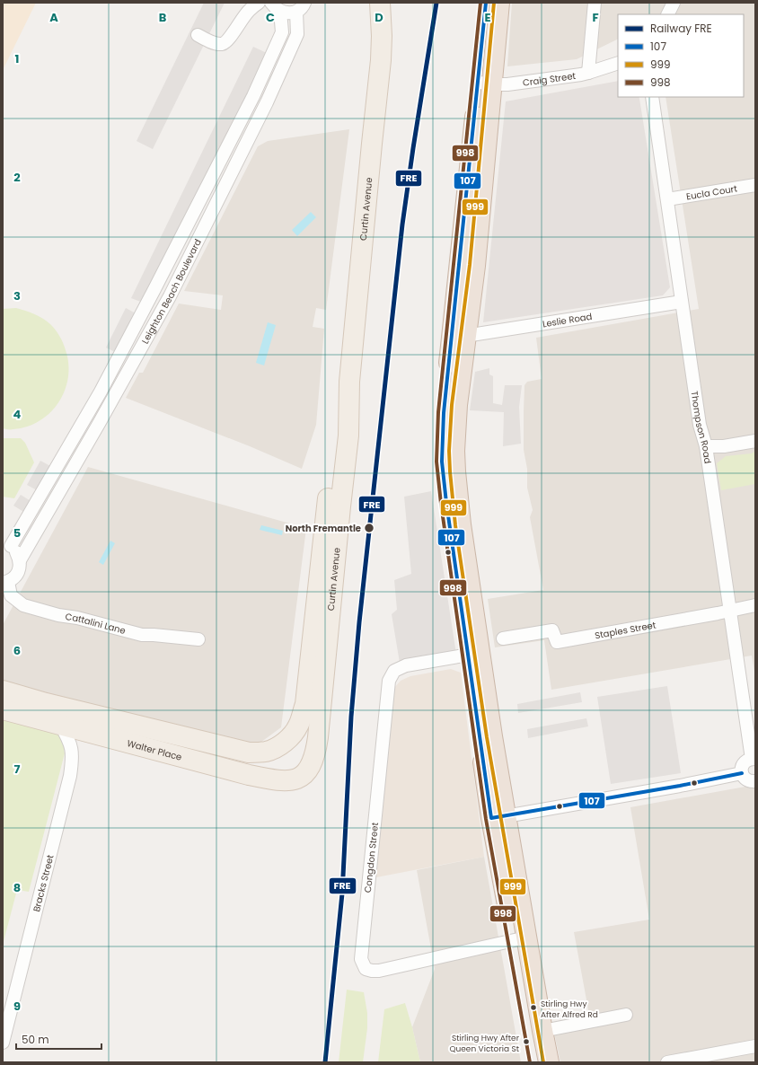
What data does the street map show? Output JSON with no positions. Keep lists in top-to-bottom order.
{
  "streets": {
    "main road": ["Curtin Avenue", "Walter Place"],
    "street": [
      "Craig Street",
      "Eucla Court",
      "Leighton Beach Boulevard",
      "Leslie Road",
      "Thompson Road",
      "Cattalini Lane",
      "Staples Street",
      "Congdon Street",
      "Bracks Street"
    ]
  },
  "crossings": [
    ["Eucla Court", "Thompson Road"],
    ["Curtin Avenue", "Walter Place"],
    ["Leighton Beach Boulevard", "Cattalini Lane"],
    ["Leslie Road", "Thompson Road"],
    ["Thompson Road", "Staples Street"],
    ["Walter Place", "Bracks Street"]
  ],
  "places": ["North Fremantle", "Stirling Hwy After Alfred Rd", "Stirling Hwy After Queen Victoria St"],
  "lines": [
    "rail line FRE",
    "transit line 107",
    "transit line 999",
    "transit line 998"
  ],
  "legend": [
    "Railway FRE",
    "107",
    "999",
    "998"
  ],
  "scale_bar": "50 m",
  "grid": {
    "columns": [
      "A",
      "B",
      "C",
      "D",
      "E",
      "F"
    ],
    "rows": [
      "1",
      "2",
      "3",
      "4",
      "5",
      "6",
      "7",
      "8",
      "9"
    ]
  }
}
